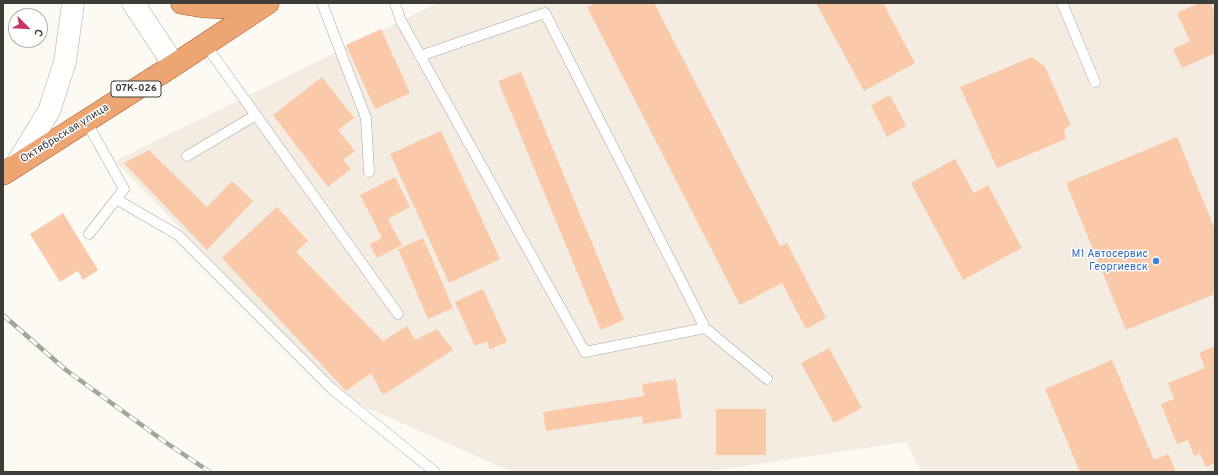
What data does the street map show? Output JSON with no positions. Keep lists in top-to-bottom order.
{
  "streets": {
    "main road": ["07К-026", "Октябрьская улица"]
  },
  "places": ["М1 Автосервис Георгиевск"],
  "north": "bottom right"
}
